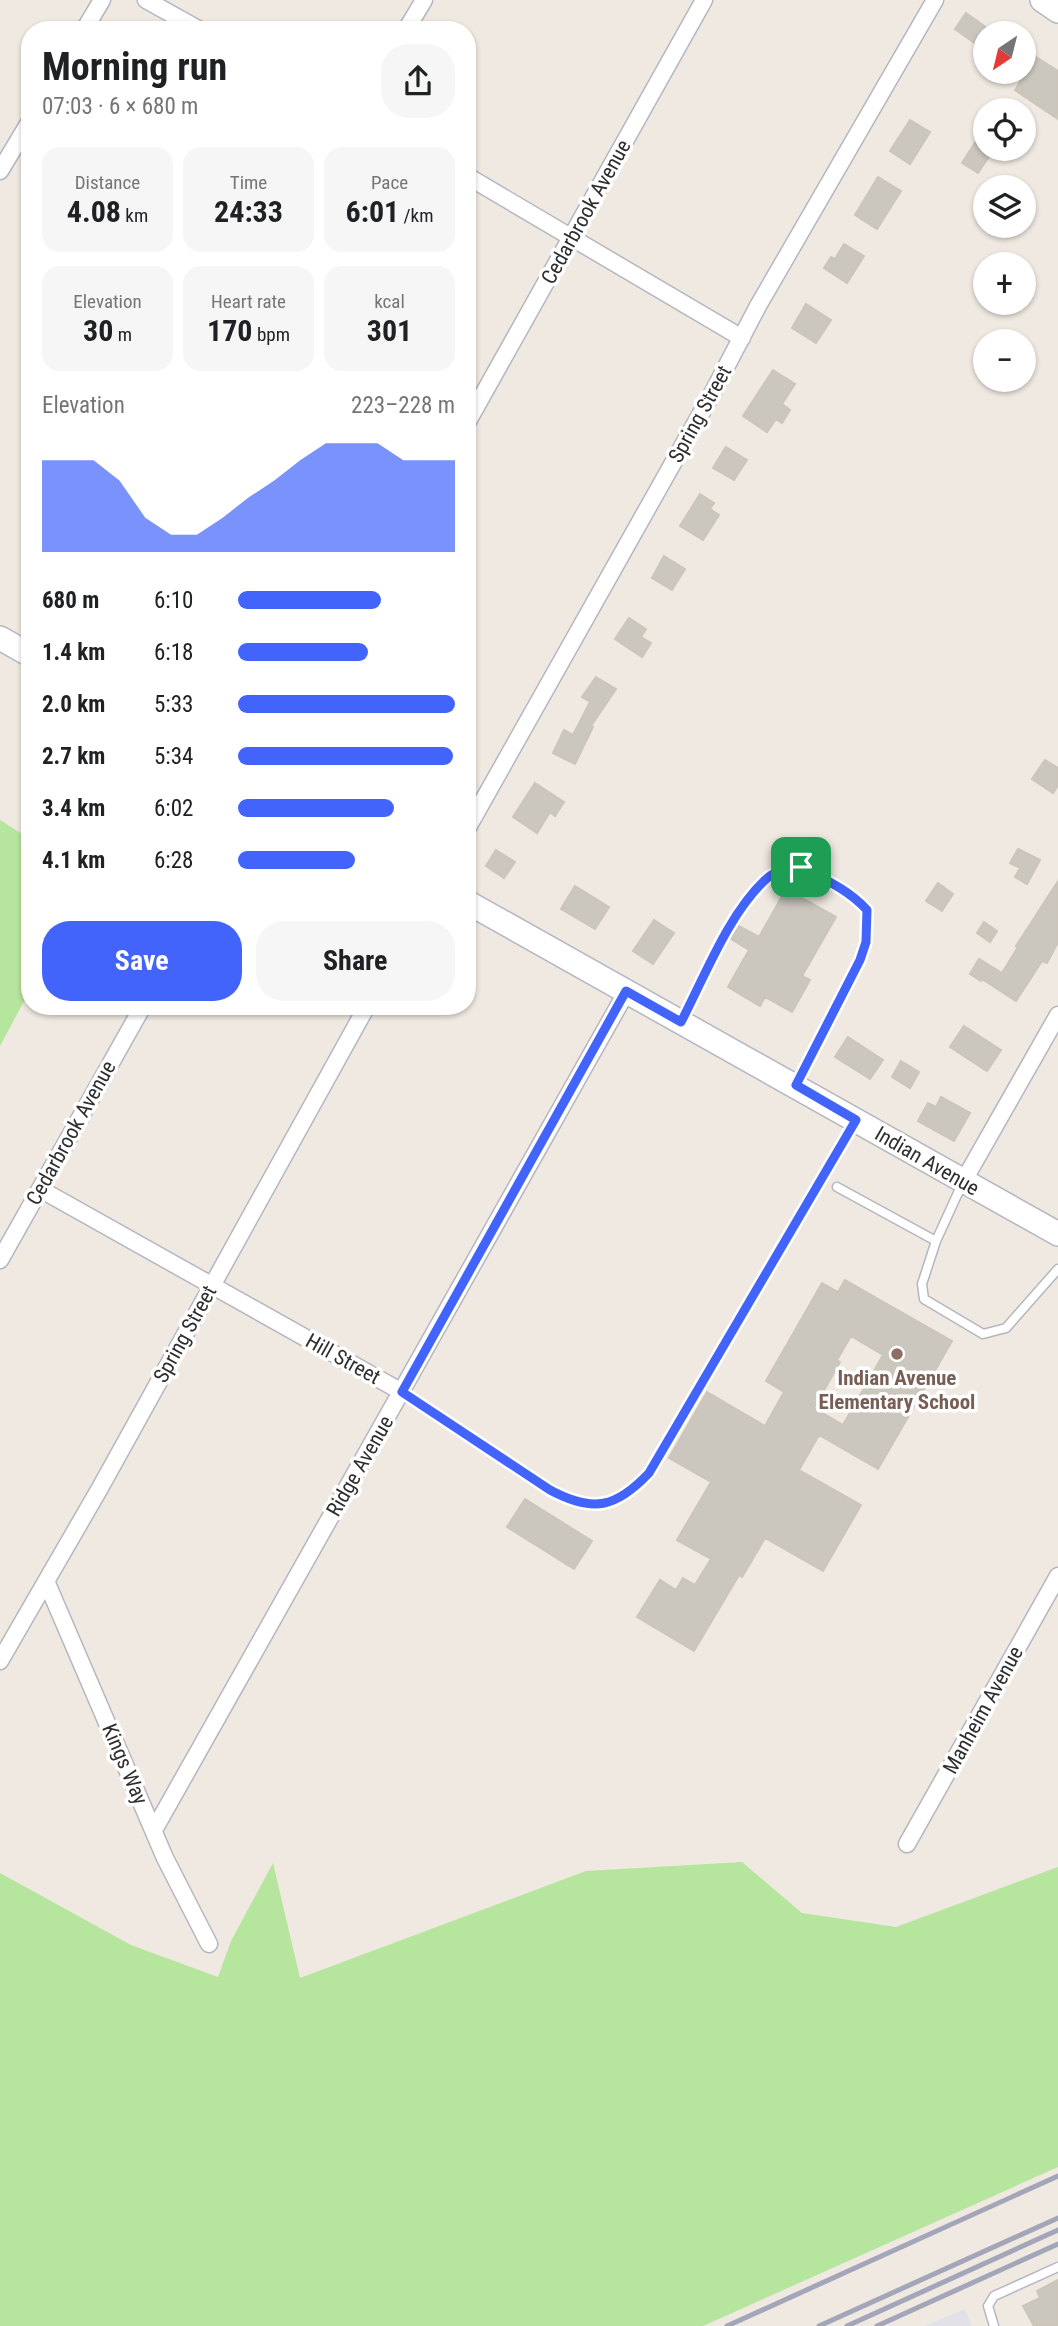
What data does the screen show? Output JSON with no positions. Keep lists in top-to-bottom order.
{
  "streets": {
    "street": [
      "Cedarbrook Avenue",
      "Spring Street",
      "Indian Avenue",
      "Hill Street",
      "Ridge Avenue",
      "Manheim Avenue",
      "Kings Way"
    ]
  },
  "crossings": [
    ["Cedarbrook Avenue", "Hill Street"],
    ["Spring Street", "Hill Street"],
    ["Spring Street", "Kings Way"],
    ["Indian Avenue", "Hill Street"],
    ["Indian Avenue", "Ridge Avenue"],
    ["Hill Street", "Ridge Avenue"],
    ["Ridge Avenue", "Kings Way"]
  ],
  "places": ["Indian Avenue Elementary School"],
  "north": "bottom left",
  "page": {
    "map_buttons": ["+", "−"],
    "heading": ["Morning run", "07:03 · 6 × 680 m"],
    "stats": [
      ["Distance", "4.08 km"],
      ["Time", "24:33"],
      ["Pace", "6:01 /km"],
      ["Elevation", "30 m"],
      ["Heart rate", "170 bpm"],
      ["kcal", "301"]
    ],
    "chart": ["Elevation", "223–228 m"],
    "list": [
      {
        "name": "680 m",
        "note": "6:10"
      },
      {
        "name": "1.4 km",
        "note": "6:18"
      },
      {
        "name": "2.0 km",
        "note": "5:33"
      },
      {
        "name": "2.7 km",
        "note": "5:34"
      },
      {
        "name": "3.4 km",
        "note": "6:02"
      },
      {
        "name": "4.1 km",
        "note": "6:28"
      }
    ],
    "buttons": ["Save", "Share"]
  }
}
